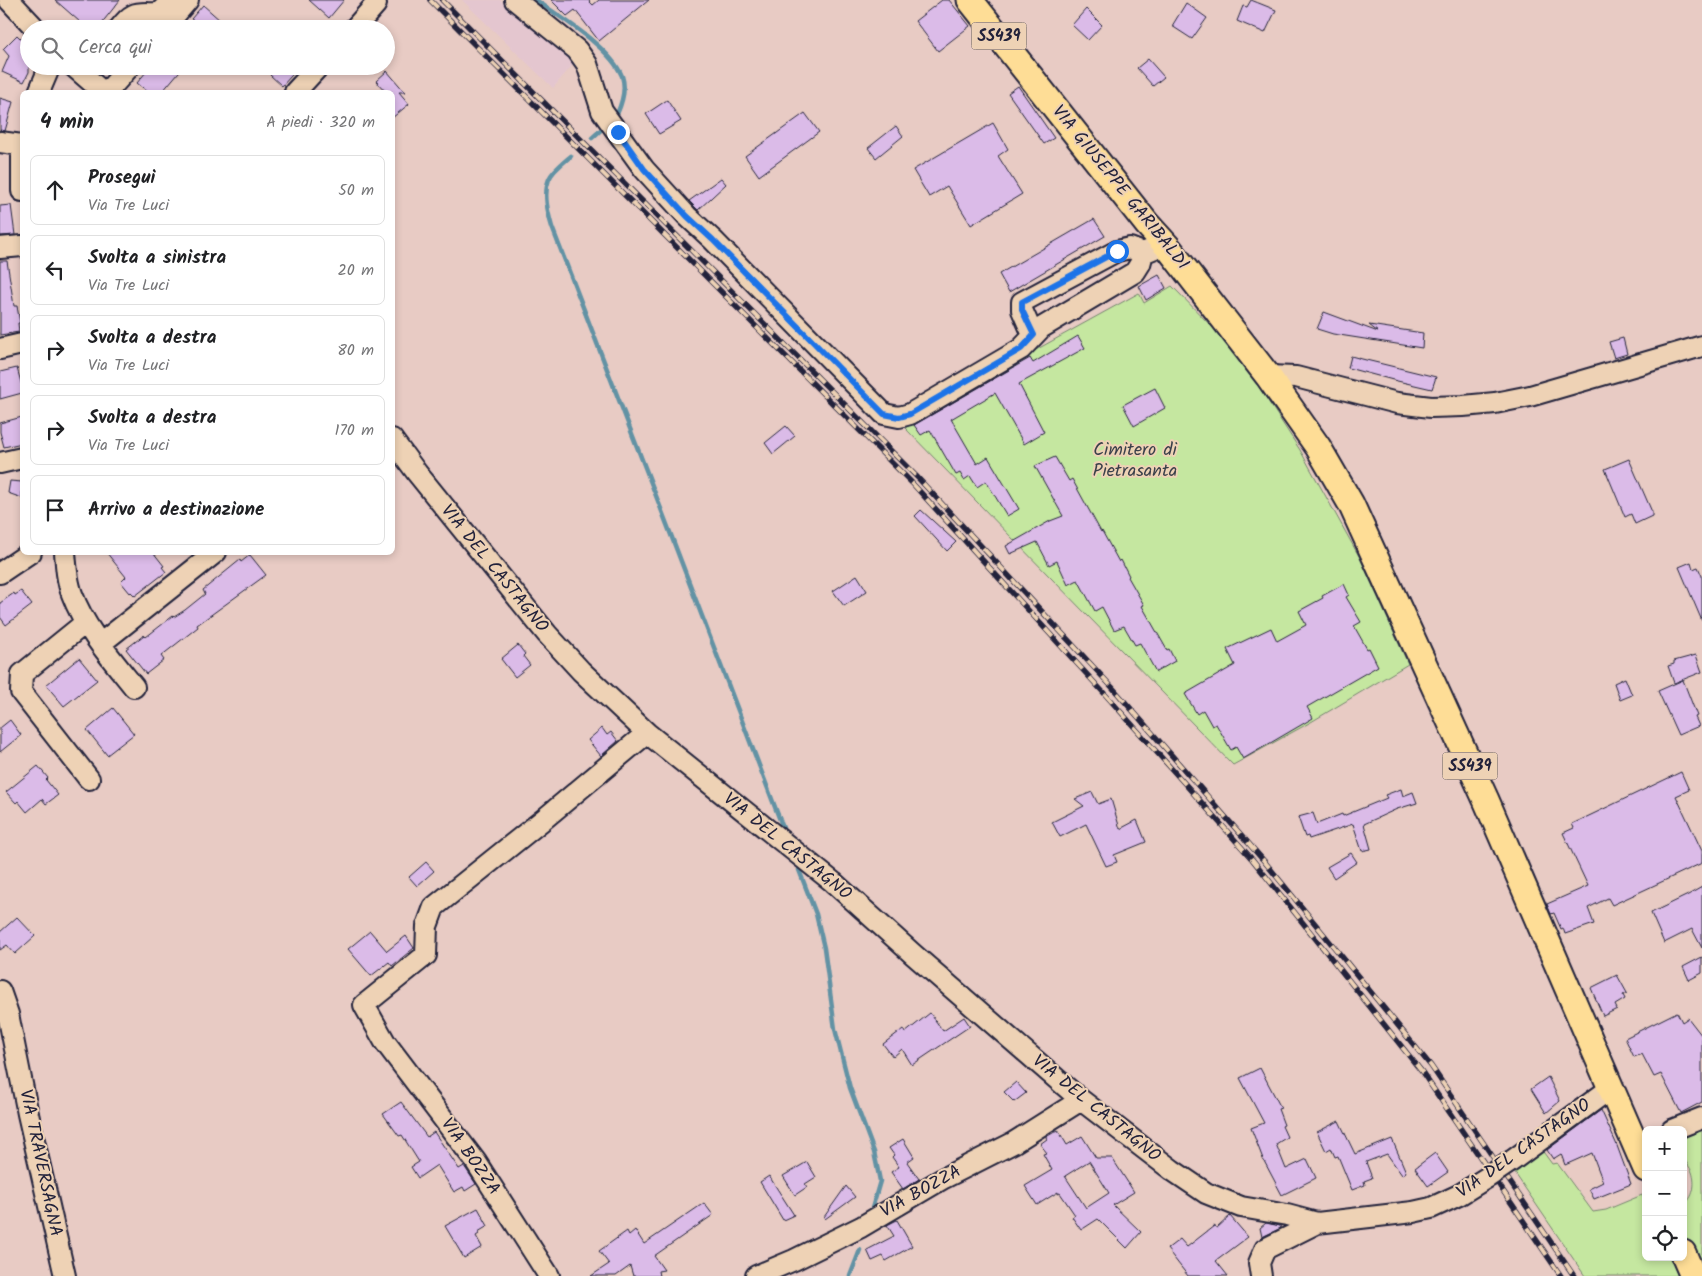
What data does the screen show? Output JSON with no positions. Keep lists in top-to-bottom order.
{
  "streets": {
    "main road": ["SS439", "VIA GIUSEPPE GARIBALDI"],
    "street": ["VIA DEL CASTAGNO", "VIA BOZZA", "VIA TRAVERSAGNA"]
  },
  "crossings": [
    ["SS439", "VIA GIUSEPPE GARIBALDI"],
    ["SS439", "VIA DEL CASTAGNO"],
    ["VIA DEL CASTAGNO", "VIA BOZZA"]
  ],
  "parks": ["Cimitero di Pietrasanta"],
  "page": {
    "search": "Cerca qui",
    "heading": ["4 min", "A piedi · 320 m"],
    "list": [
      ["Prosegui", "Via Tre Luci", "50 m"],
      ["Svolta a sinistra", "Via Tre Luci", "20 m"],
      ["Svolta a destra", "Via Tre Luci", "80 m"],
      ["Svolta a destra", "Via Tre Luci", "170 m"],
      "Arrivo a destinazione"
    ],
    "map_buttons": ["+", "−"]
  }
}
